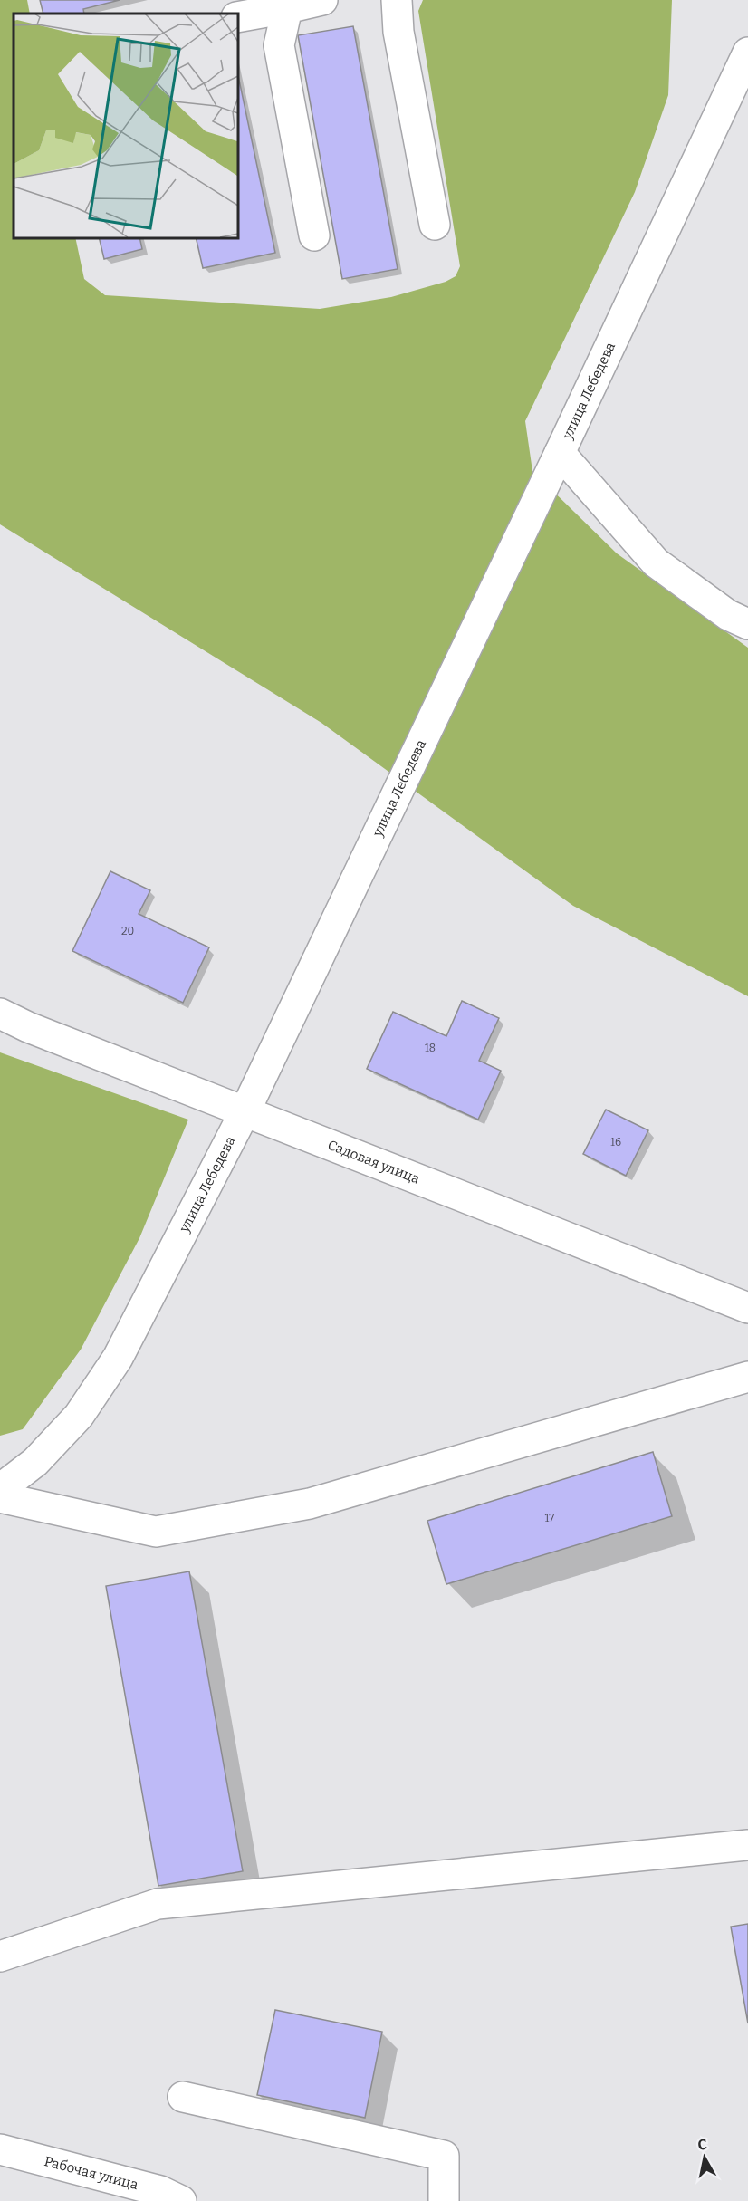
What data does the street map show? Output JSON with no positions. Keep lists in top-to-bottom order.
{
  "streets": {
    "street": ["улица Лебедева", "Садовая улица", "Рабочая улица"]
  },
  "crossings": [
    ["улица Лебедева", "Садовая улица"]
  ],
  "house_numbers": [
    "20",
    "18",
    "16",
    "17"
  ],
  "north": "top"
}
